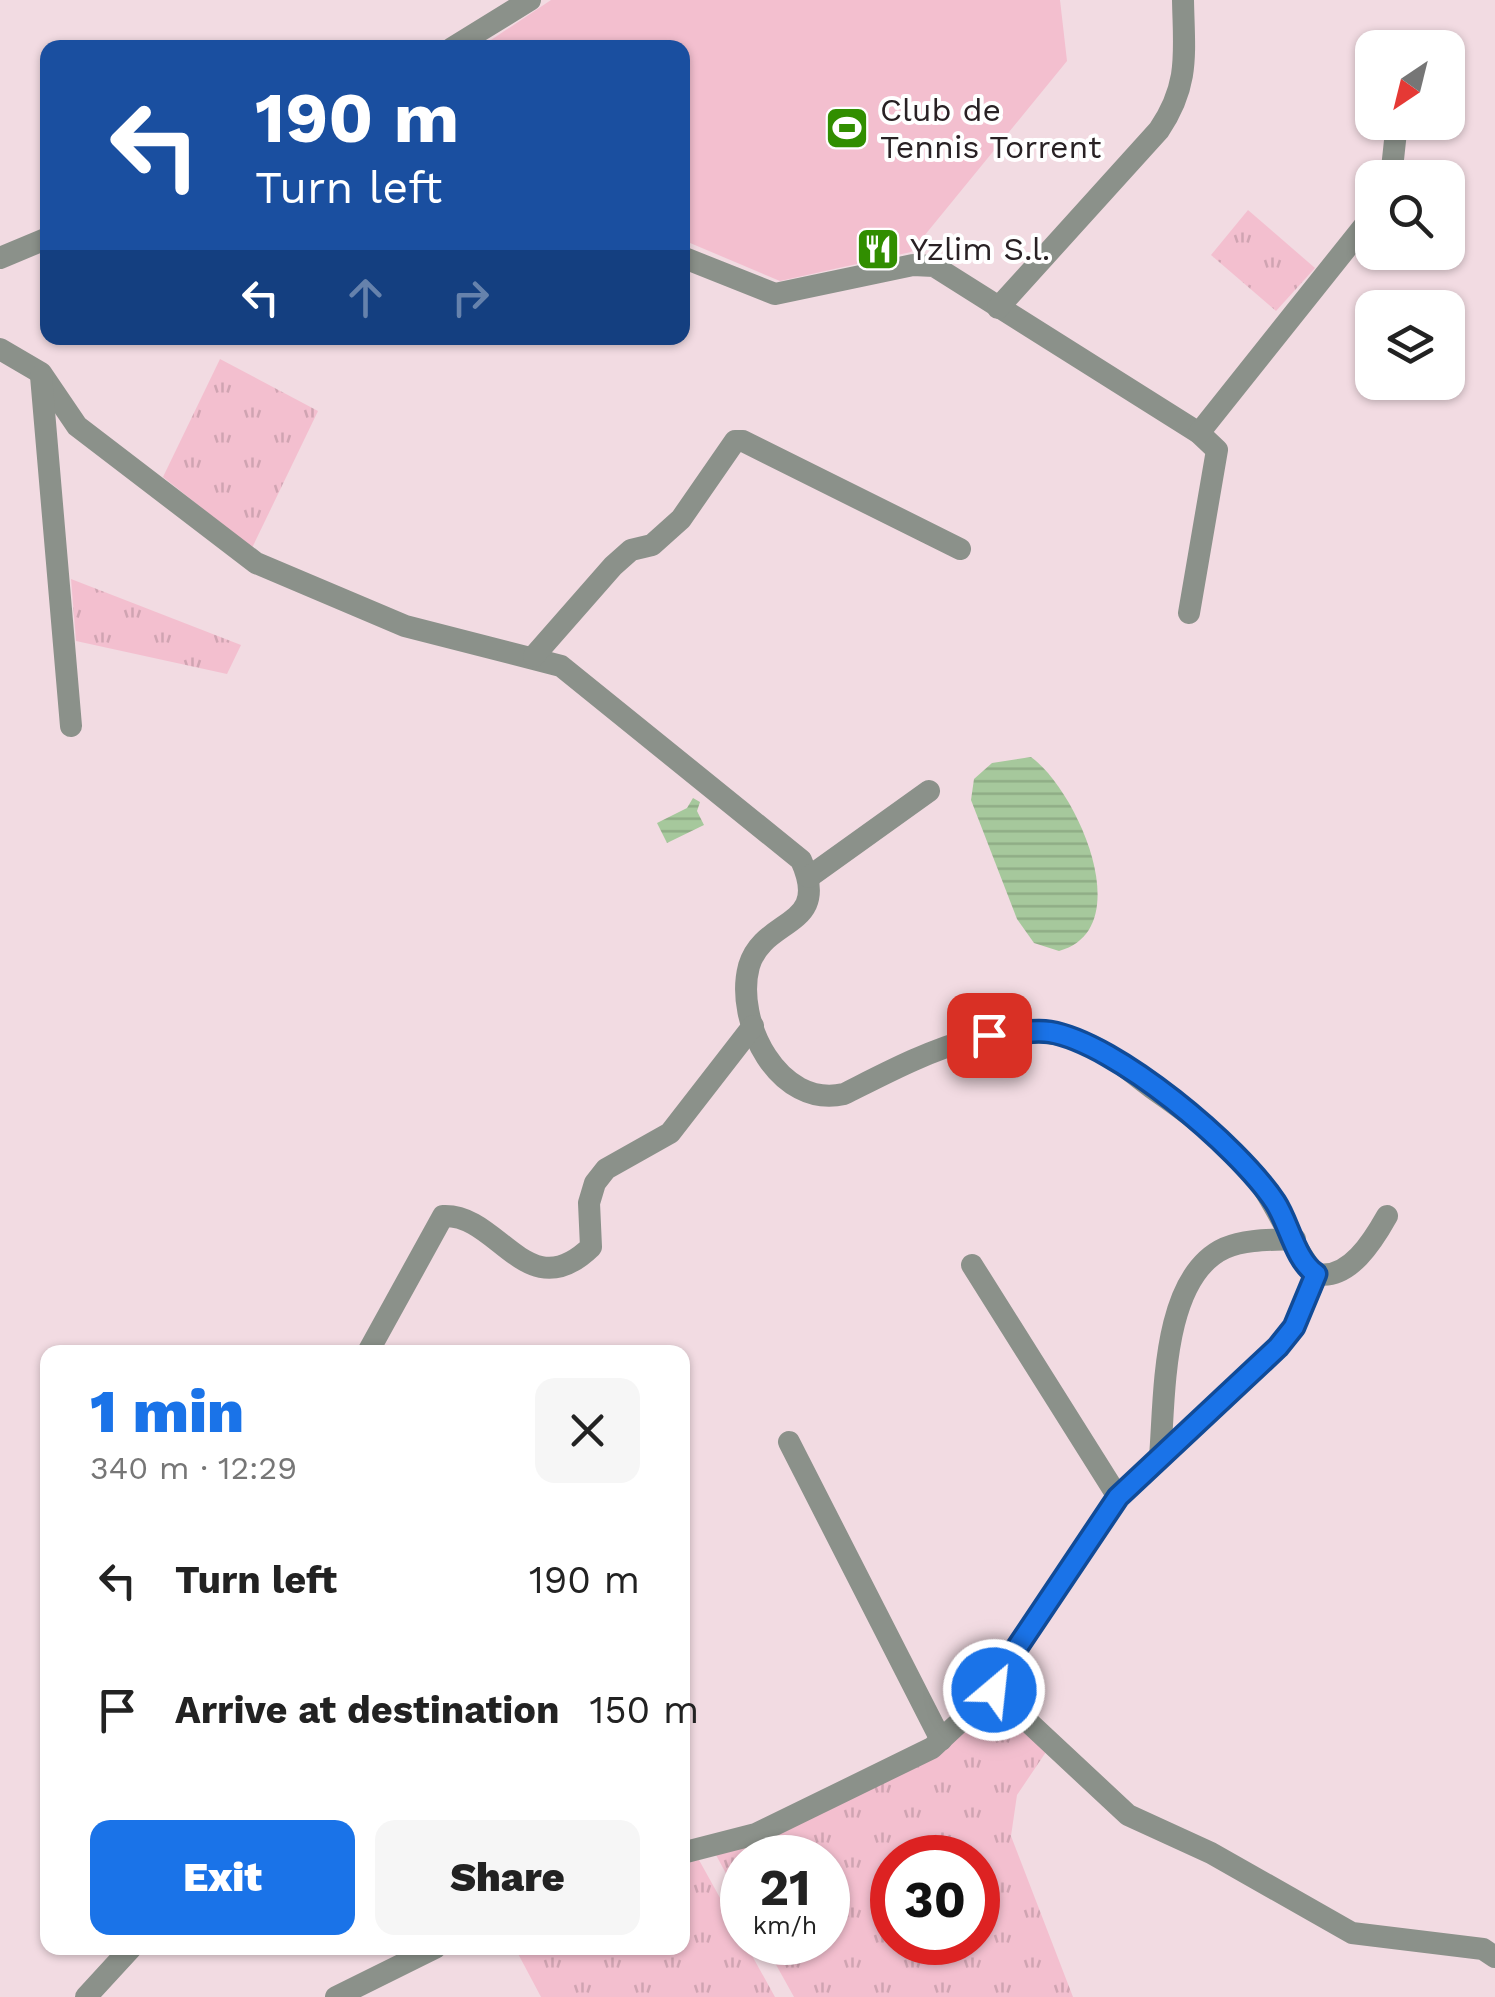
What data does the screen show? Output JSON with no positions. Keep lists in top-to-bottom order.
{
  "places": {
    "sports": ["Club de Tennis Torrent"],
    "restaurant": ["Yzlim S.l."]
  },
  "north": "bottom left",
  "page": {
    "turn": ["190 m", "Turn left"],
    "heading": ["1 min", "340 m · 12:29"],
    "list": [
      {
        "name": "Turn left",
        "value": "190 m"
      },
      {
        "name": "Arrive at destination",
        "value": "150 m"
      }
    ],
    "buttons": ["Exit", "Share"],
    "speed": "21 km/h",
    "limit": "30"
  }
}
